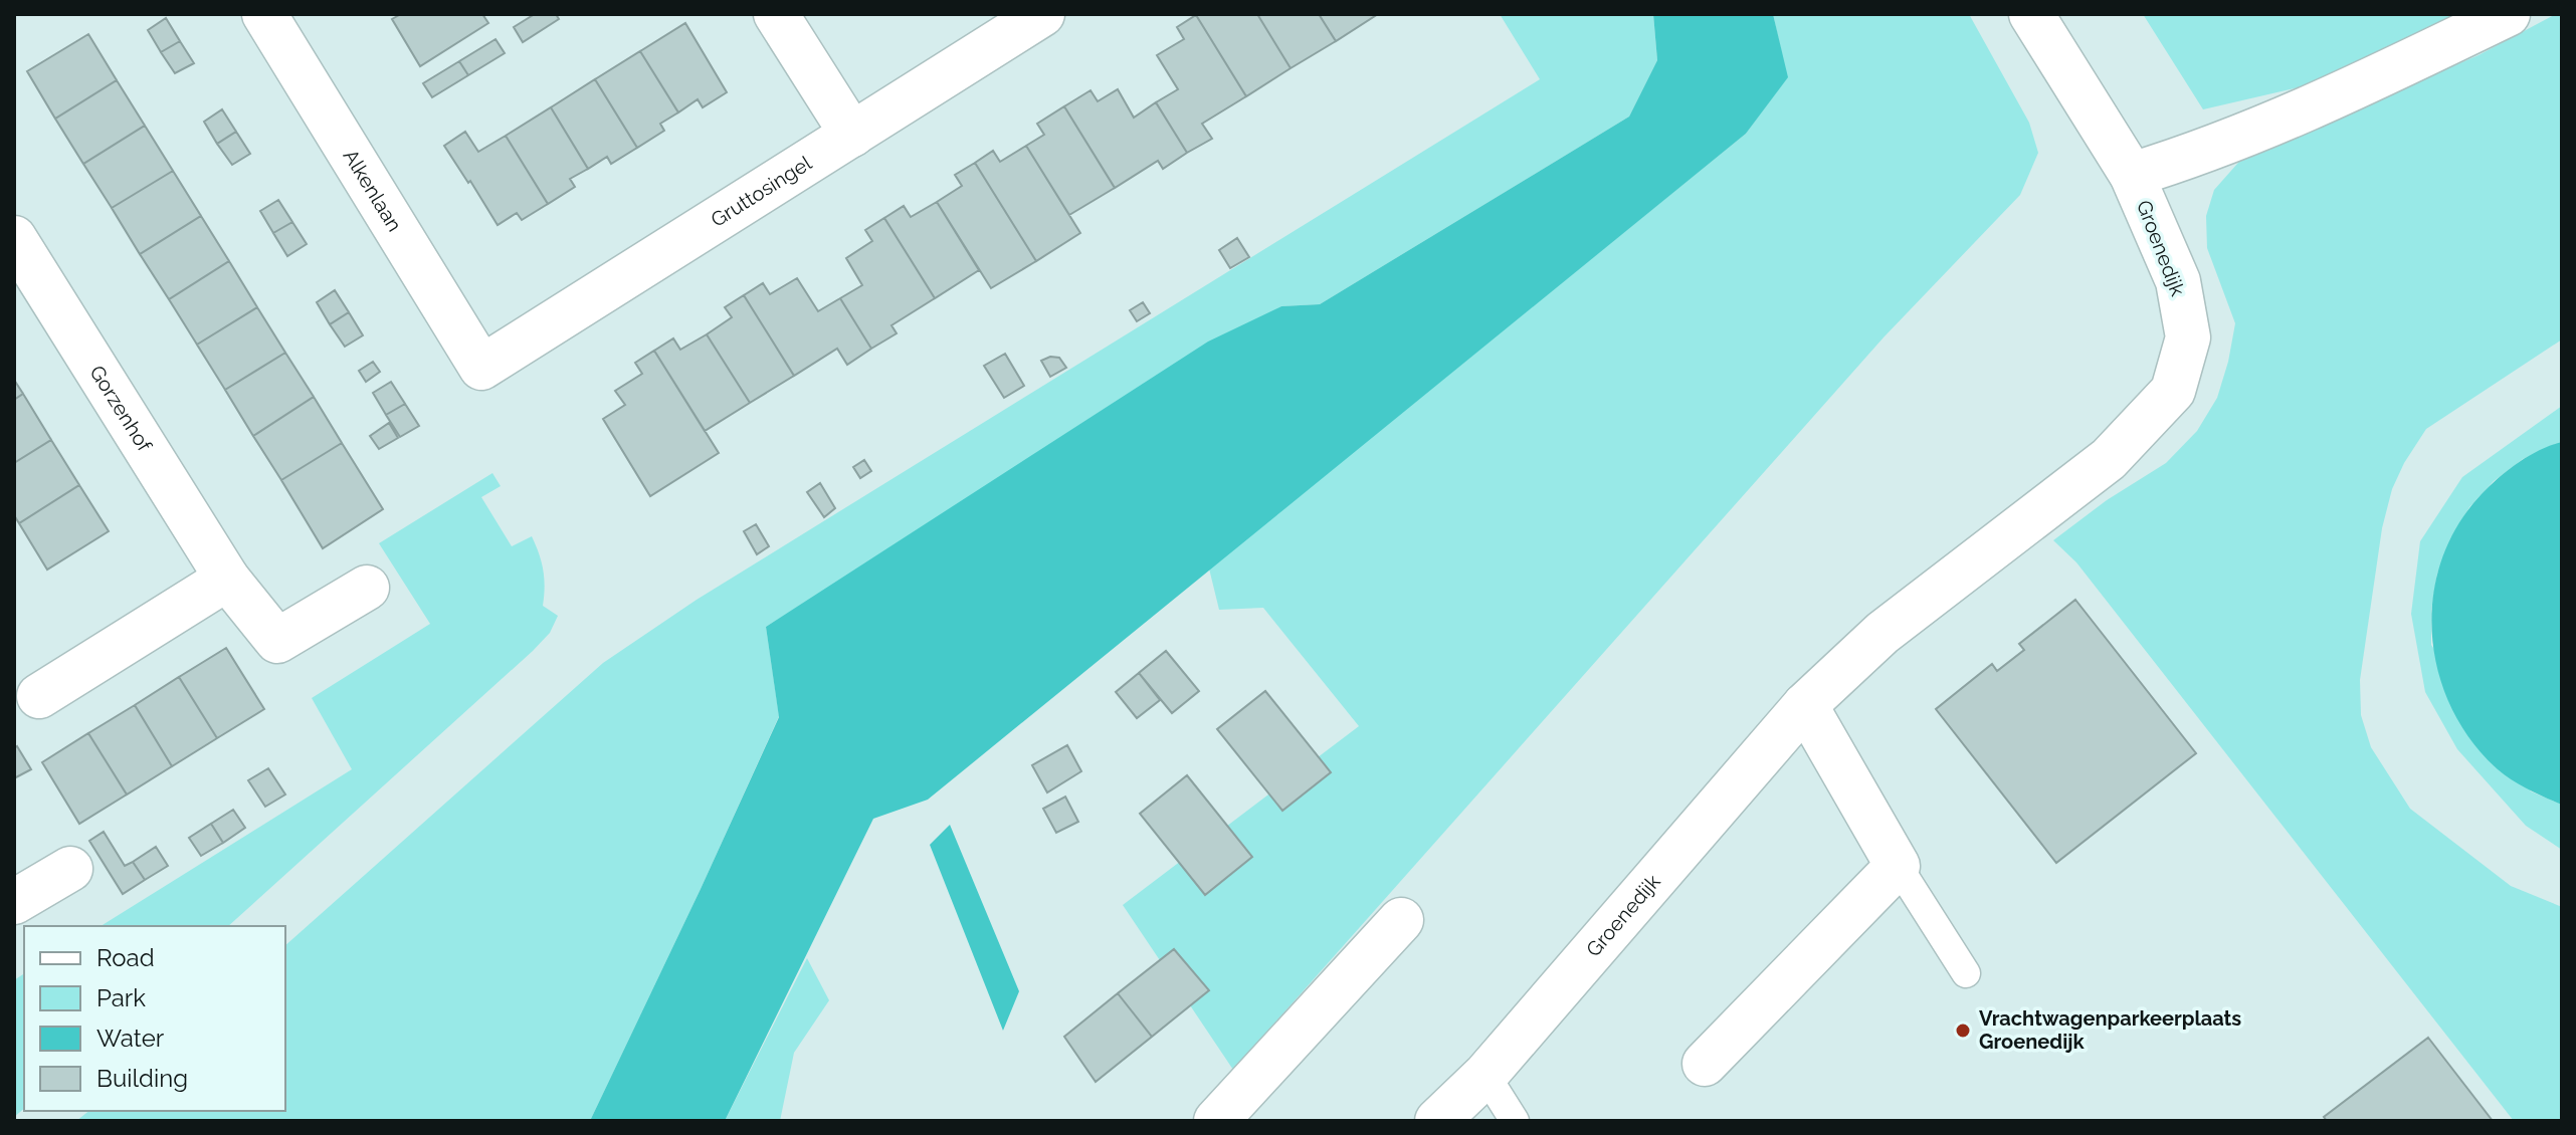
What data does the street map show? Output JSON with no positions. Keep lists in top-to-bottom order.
{
  "streets": {
    "street": [
      "Alkenlaan",
      "Gruttosingel",
      "Groenedijk",
      "Gorzenhof"
    ]
  },
  "crossings": [
    ["Alkenlaan", "Gruttosingel"]
  ],
  "places": ["Vrachtwagenparkeerplaats Groenedijk"],
  "legend": [
    "Road",
    "Park",
    "Water",
    "Building"
  ]
}
